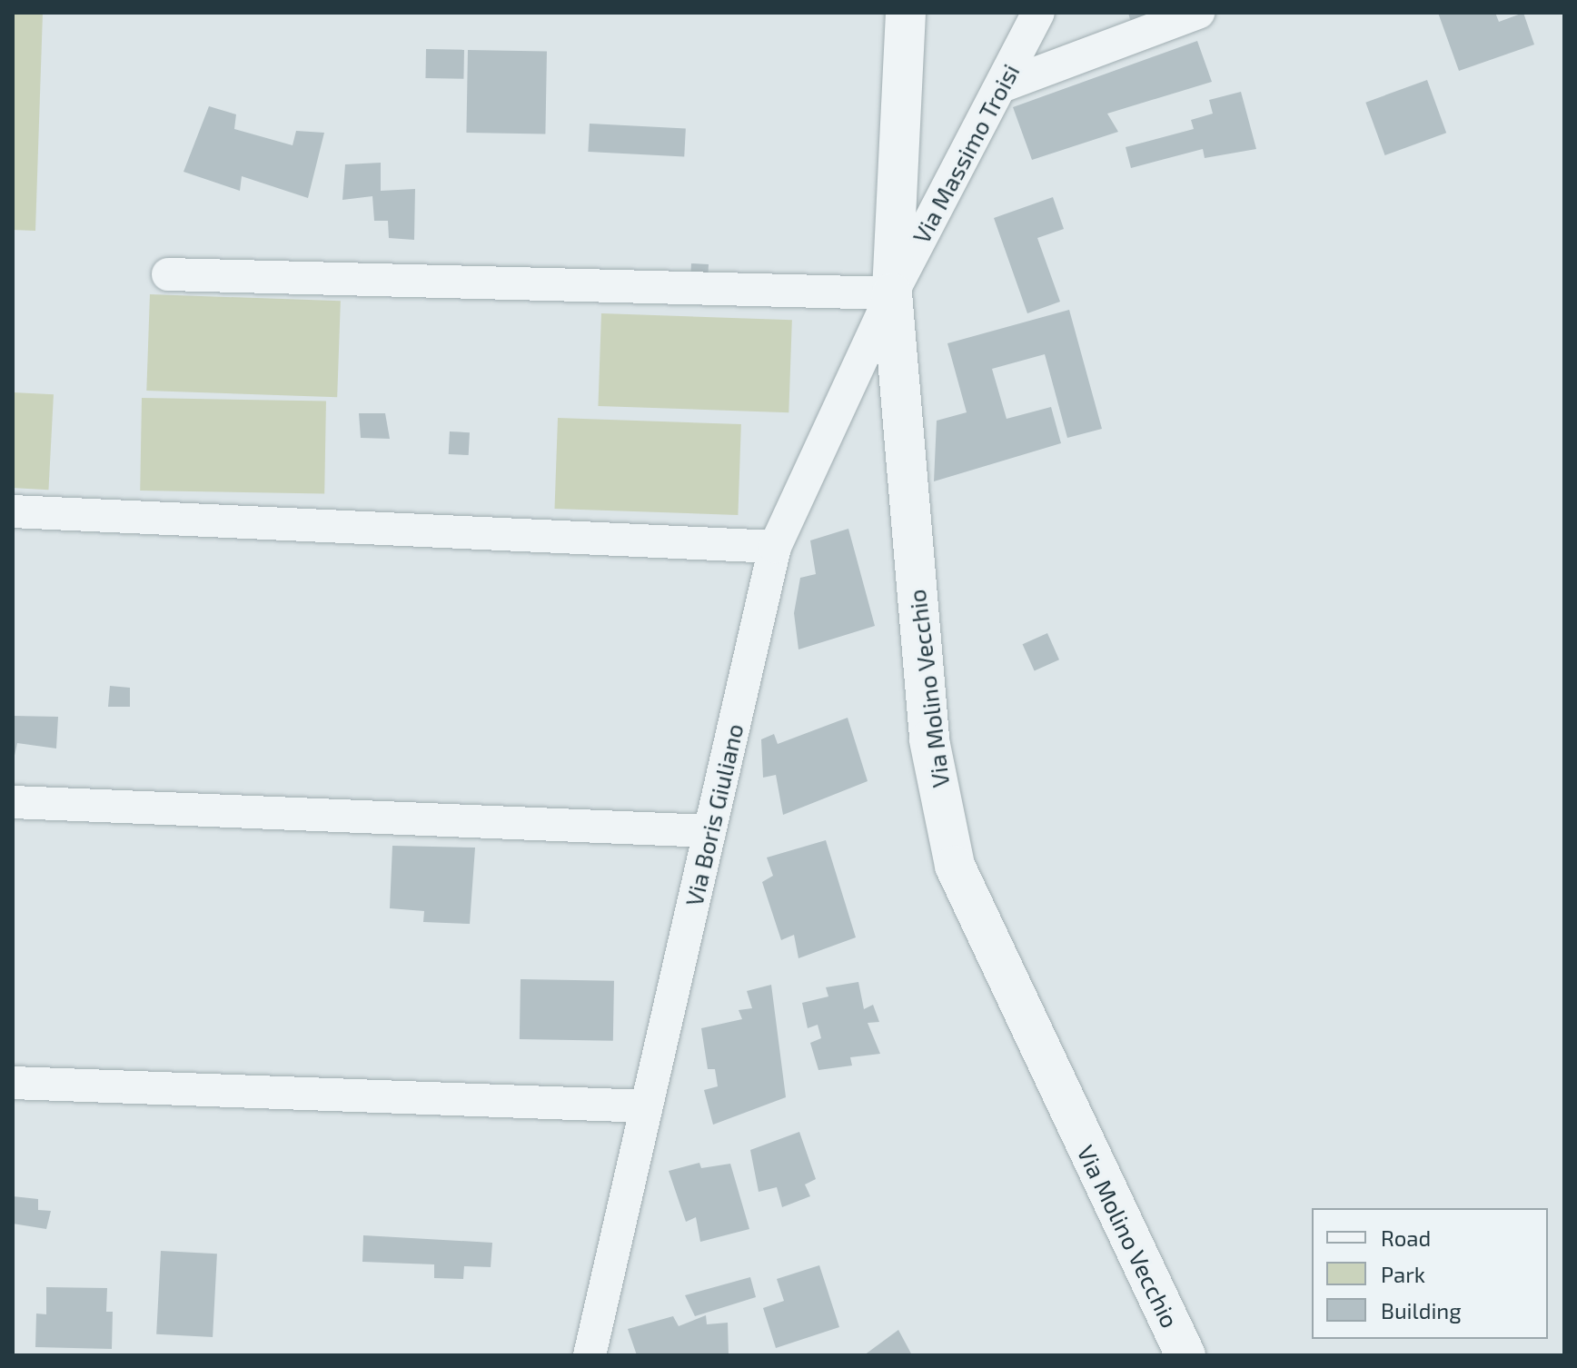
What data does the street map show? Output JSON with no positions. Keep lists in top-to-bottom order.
{
  "streets": {
    "street": ["Via Massimo Troisi", "Via Molino Vecchio", "Via Boris Giuliano"]
  },
  "crossings": [
    ["Via Massimo Troisi", "Via Molino Vecchio"],
    ["Via Massimo Troisi", "Via Boris Giuliano"],
    ["Via Molino Vecchio", "Via Boris Giuliano"]
  ],
  "legend": ["Road", "Park", "Building"]
}
